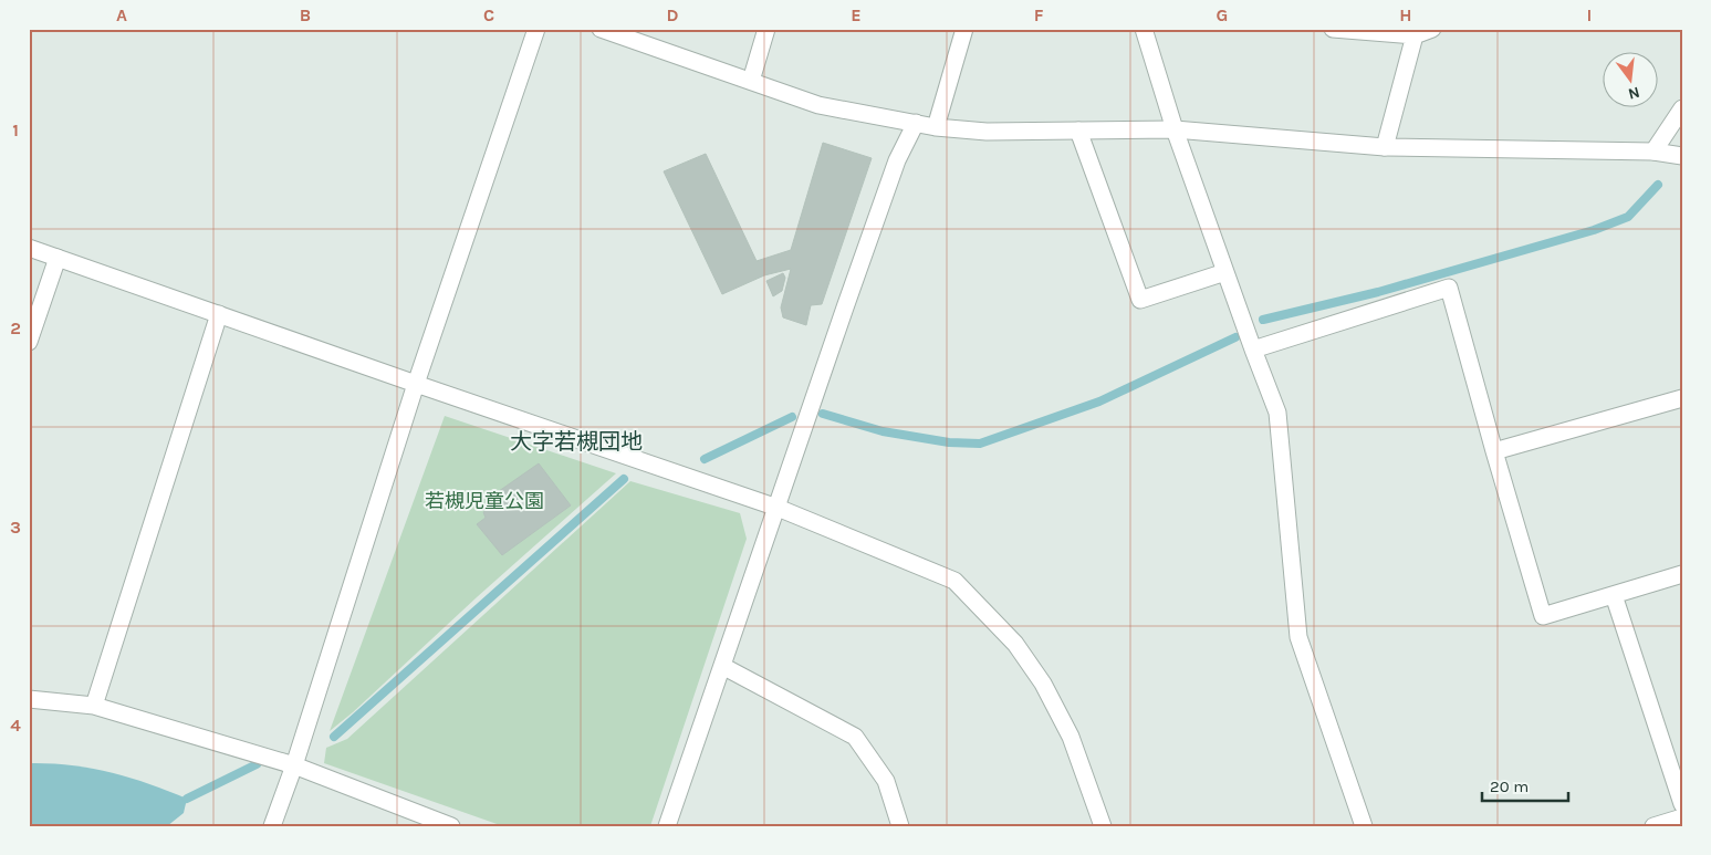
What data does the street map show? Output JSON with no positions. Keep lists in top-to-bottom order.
{
  "districts": ["大字若槻団地"],
  "parks": ["若槻児童公園"],
  "scale_bar": "20 m",
  "north": "bottom",
  "grid": {
    "columns": [
      "A",
      "B",
      "C",
      "D",
      "E",
      "F",
      "G",
      "H",
      "I"
    ],
    "rows": [
      "1",
      "2",
      "3",
      "4"
    ]
  }
}
